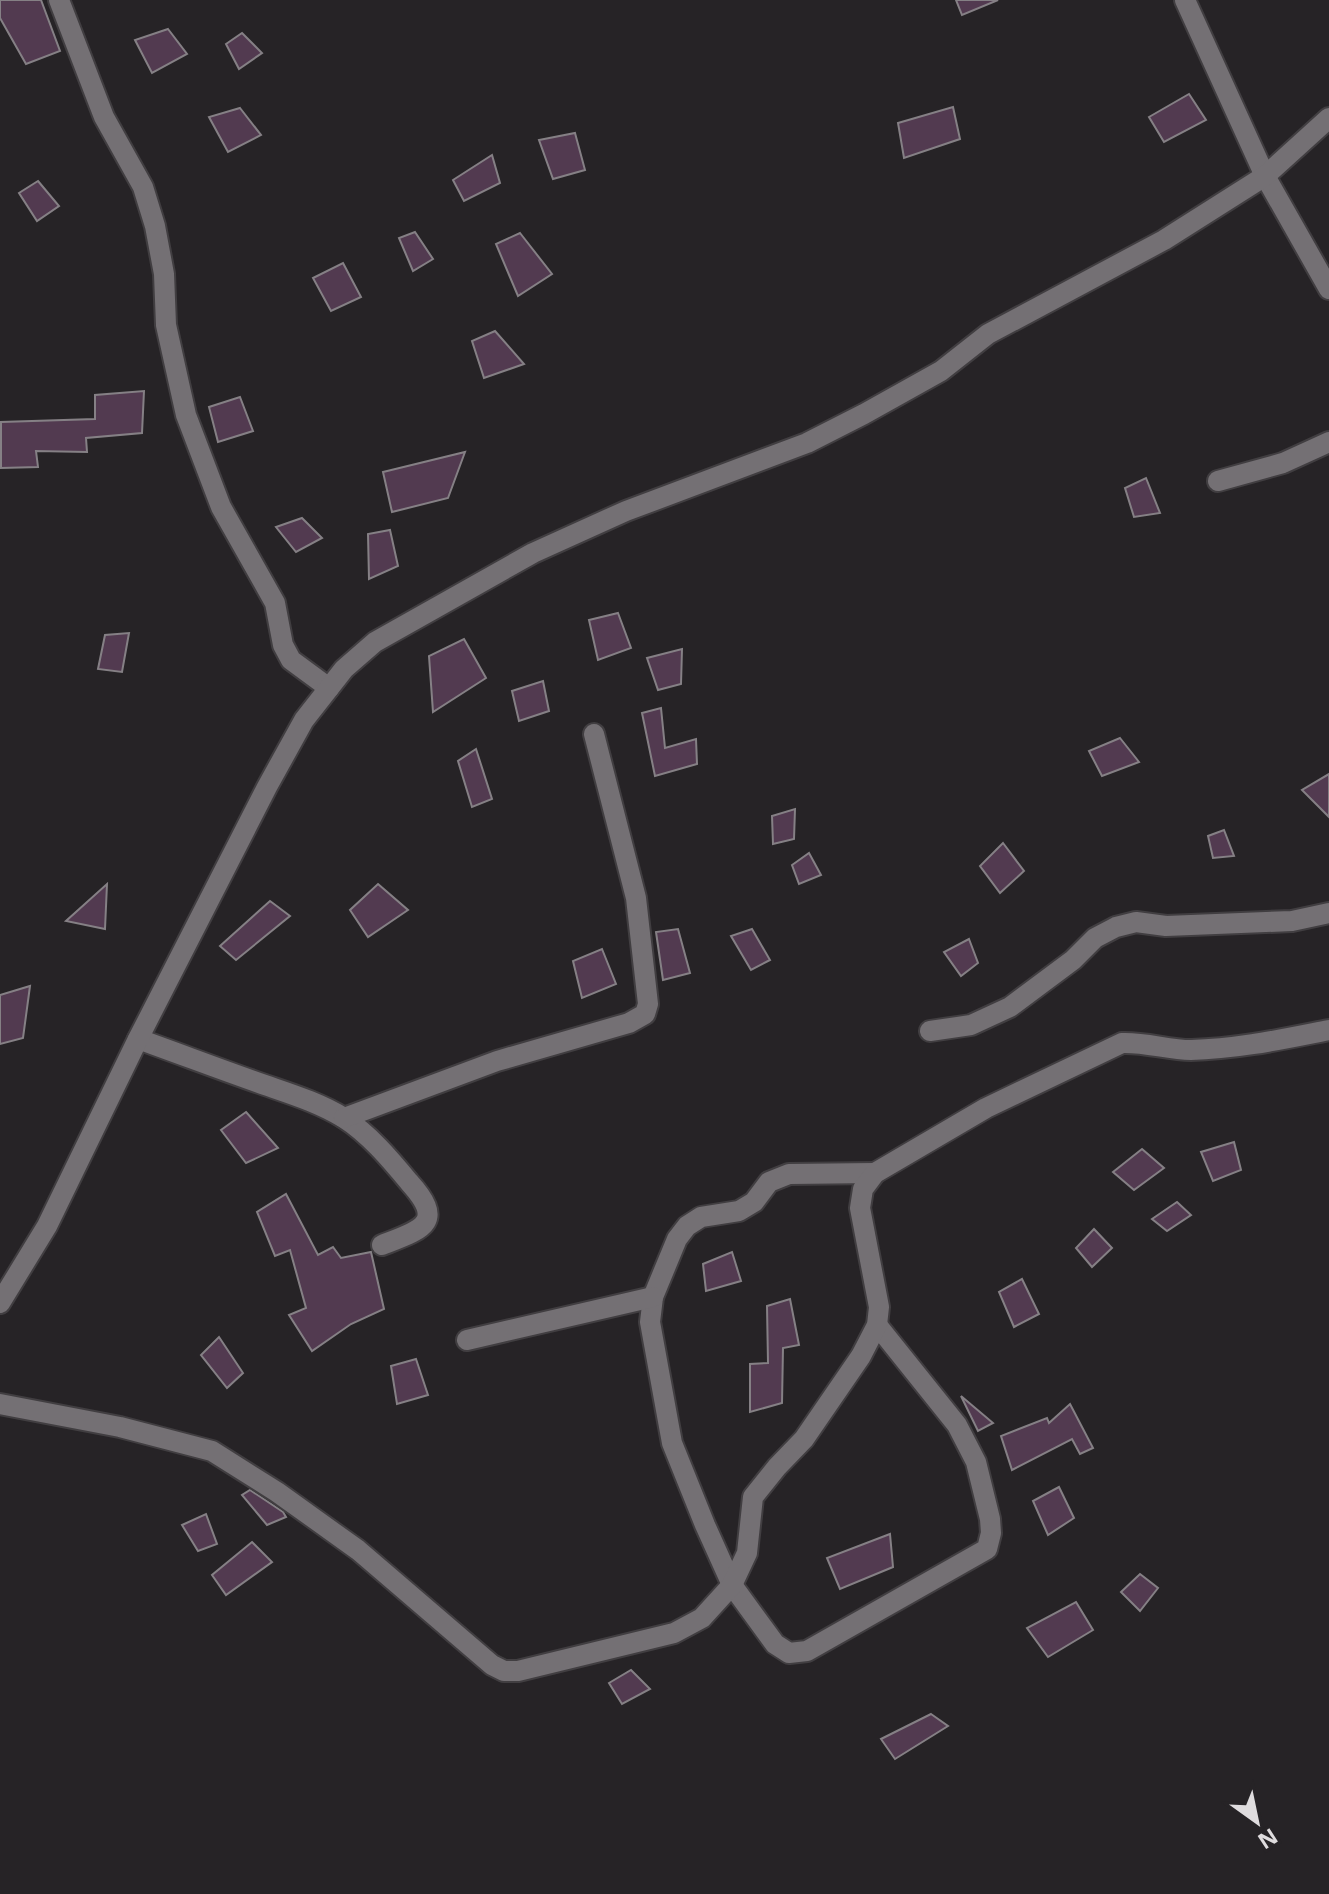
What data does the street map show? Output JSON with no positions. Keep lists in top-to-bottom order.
{
  "north": "bottom right"
}
